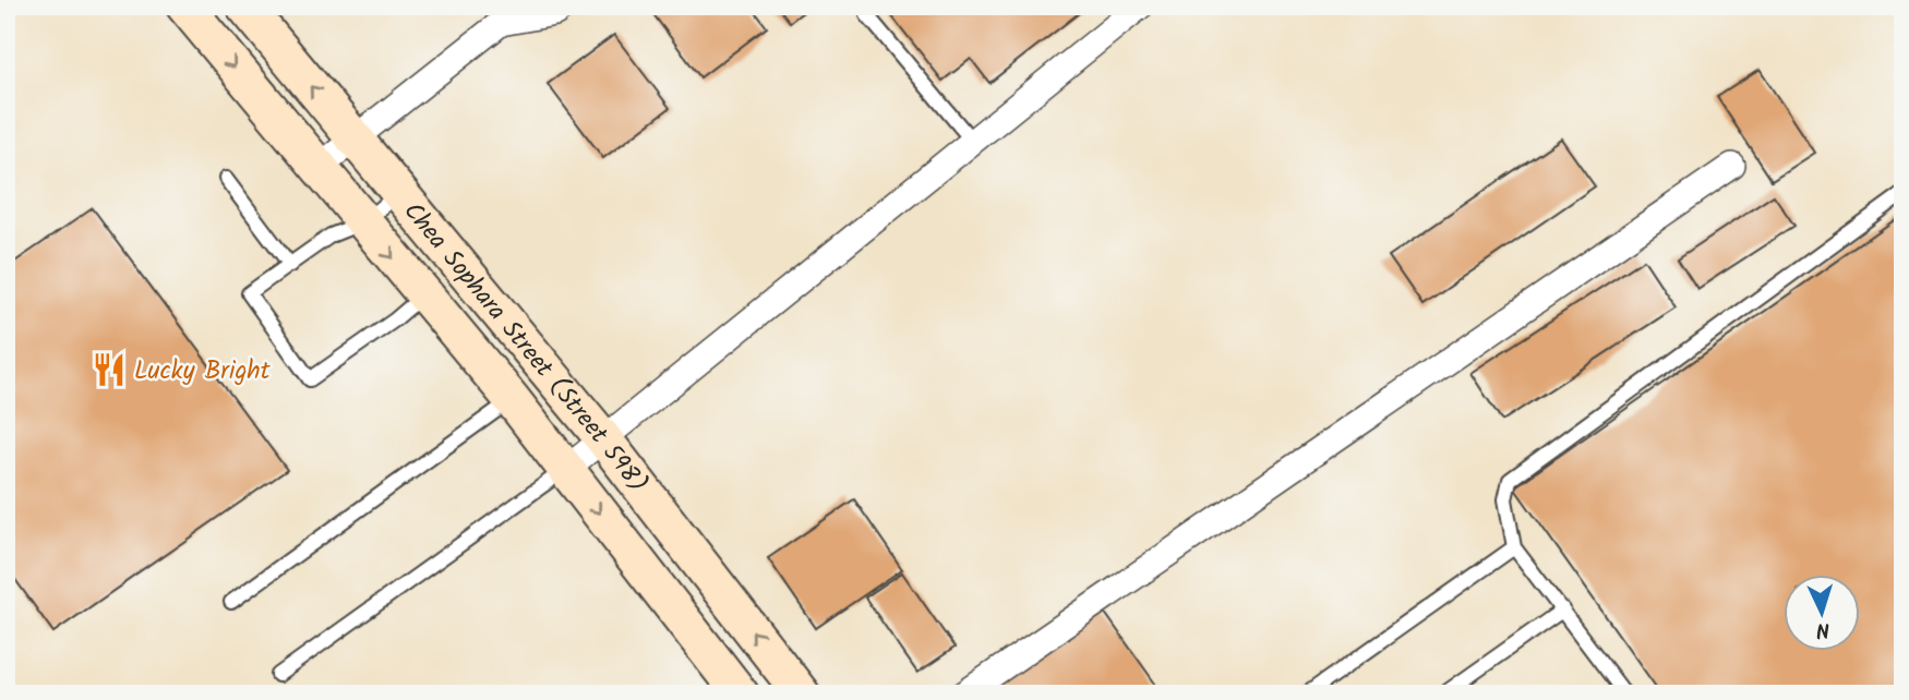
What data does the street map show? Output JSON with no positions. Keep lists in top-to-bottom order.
{
  "streets": {
    "main road": ["Chea Sophara Street (Street 598)"]
  },
  "places": {
    "restaurant": ["Lucky Bright"]
  },
  "north": "bottom"
}
